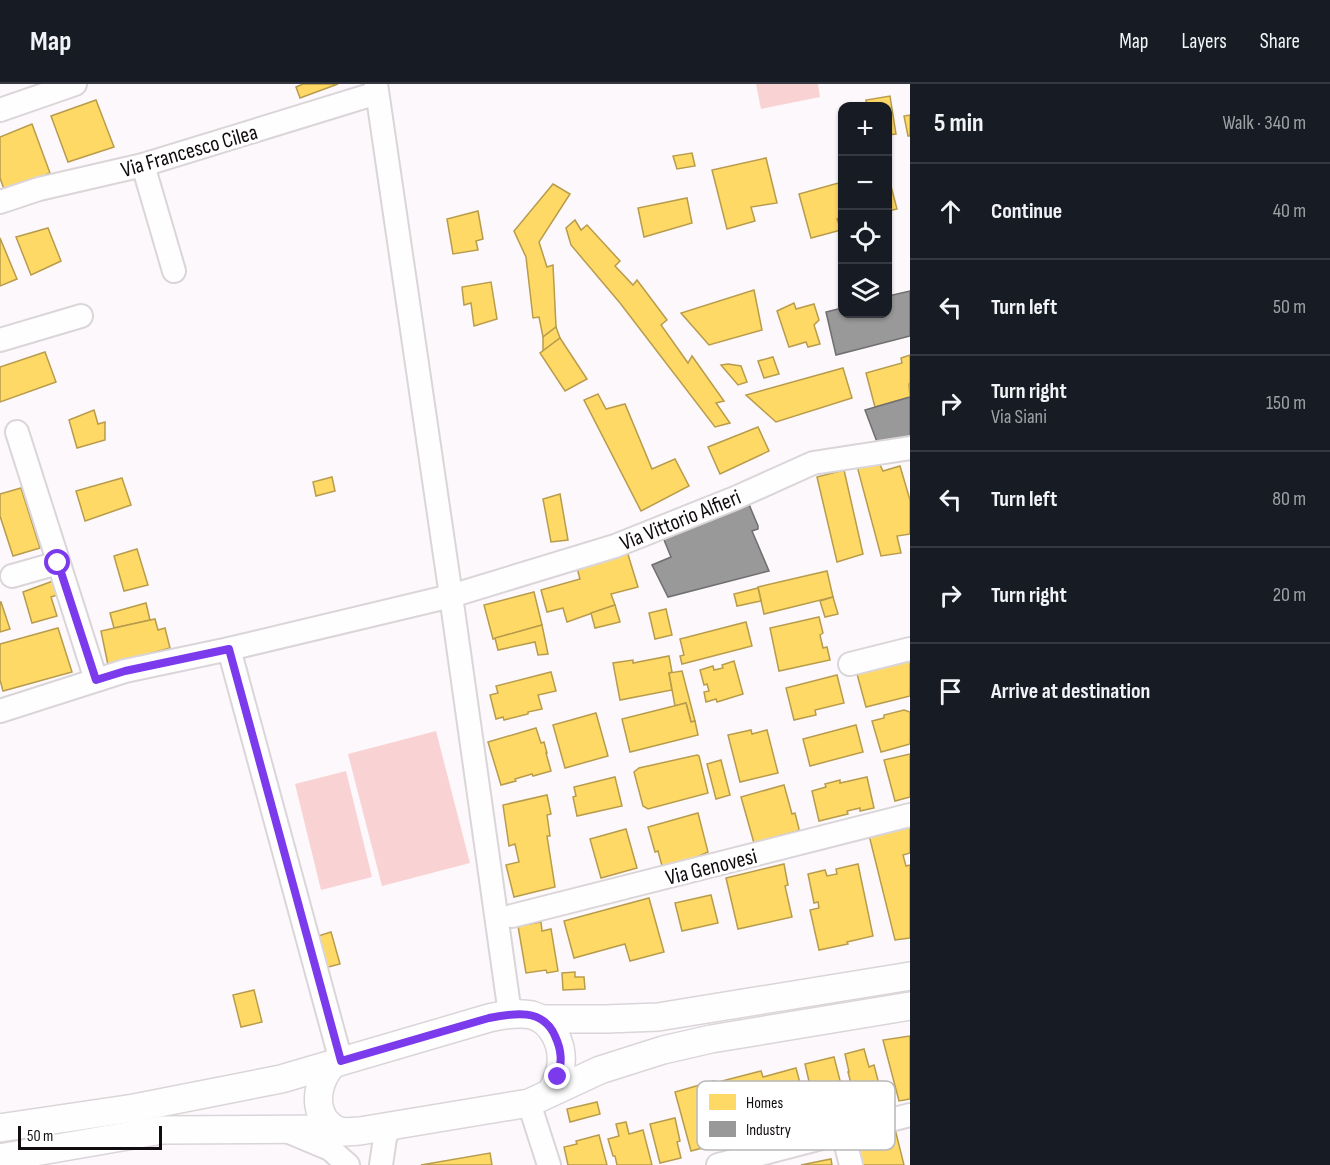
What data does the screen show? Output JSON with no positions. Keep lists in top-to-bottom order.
{
  "streets": {
    "street": ["Via Francesco Cilea", "Via Vittorio Alfieri", "Via Genovesi"]
  },
  "legend": ["Homes", "Industry"],
  "scale_bar": "50 m",
  "page": {
    "header": "Map",
    "nav": ["Map", "Layers", "Share"],
    "heading": ["5 min", "Walk · 340 m"],
    "map_buttons": ["+", "−"],
    "list": [
      ["Continue", "40 m"],
      ["Turn left", "50 m"],
      ["Turn right", "Via Siani", "150 m"],
      ["Turn left", "80 m"],
      ["Turn right", "20 m"],
      "Arrive at destination"
    ],
    "scale": "50 m"
  }
}
